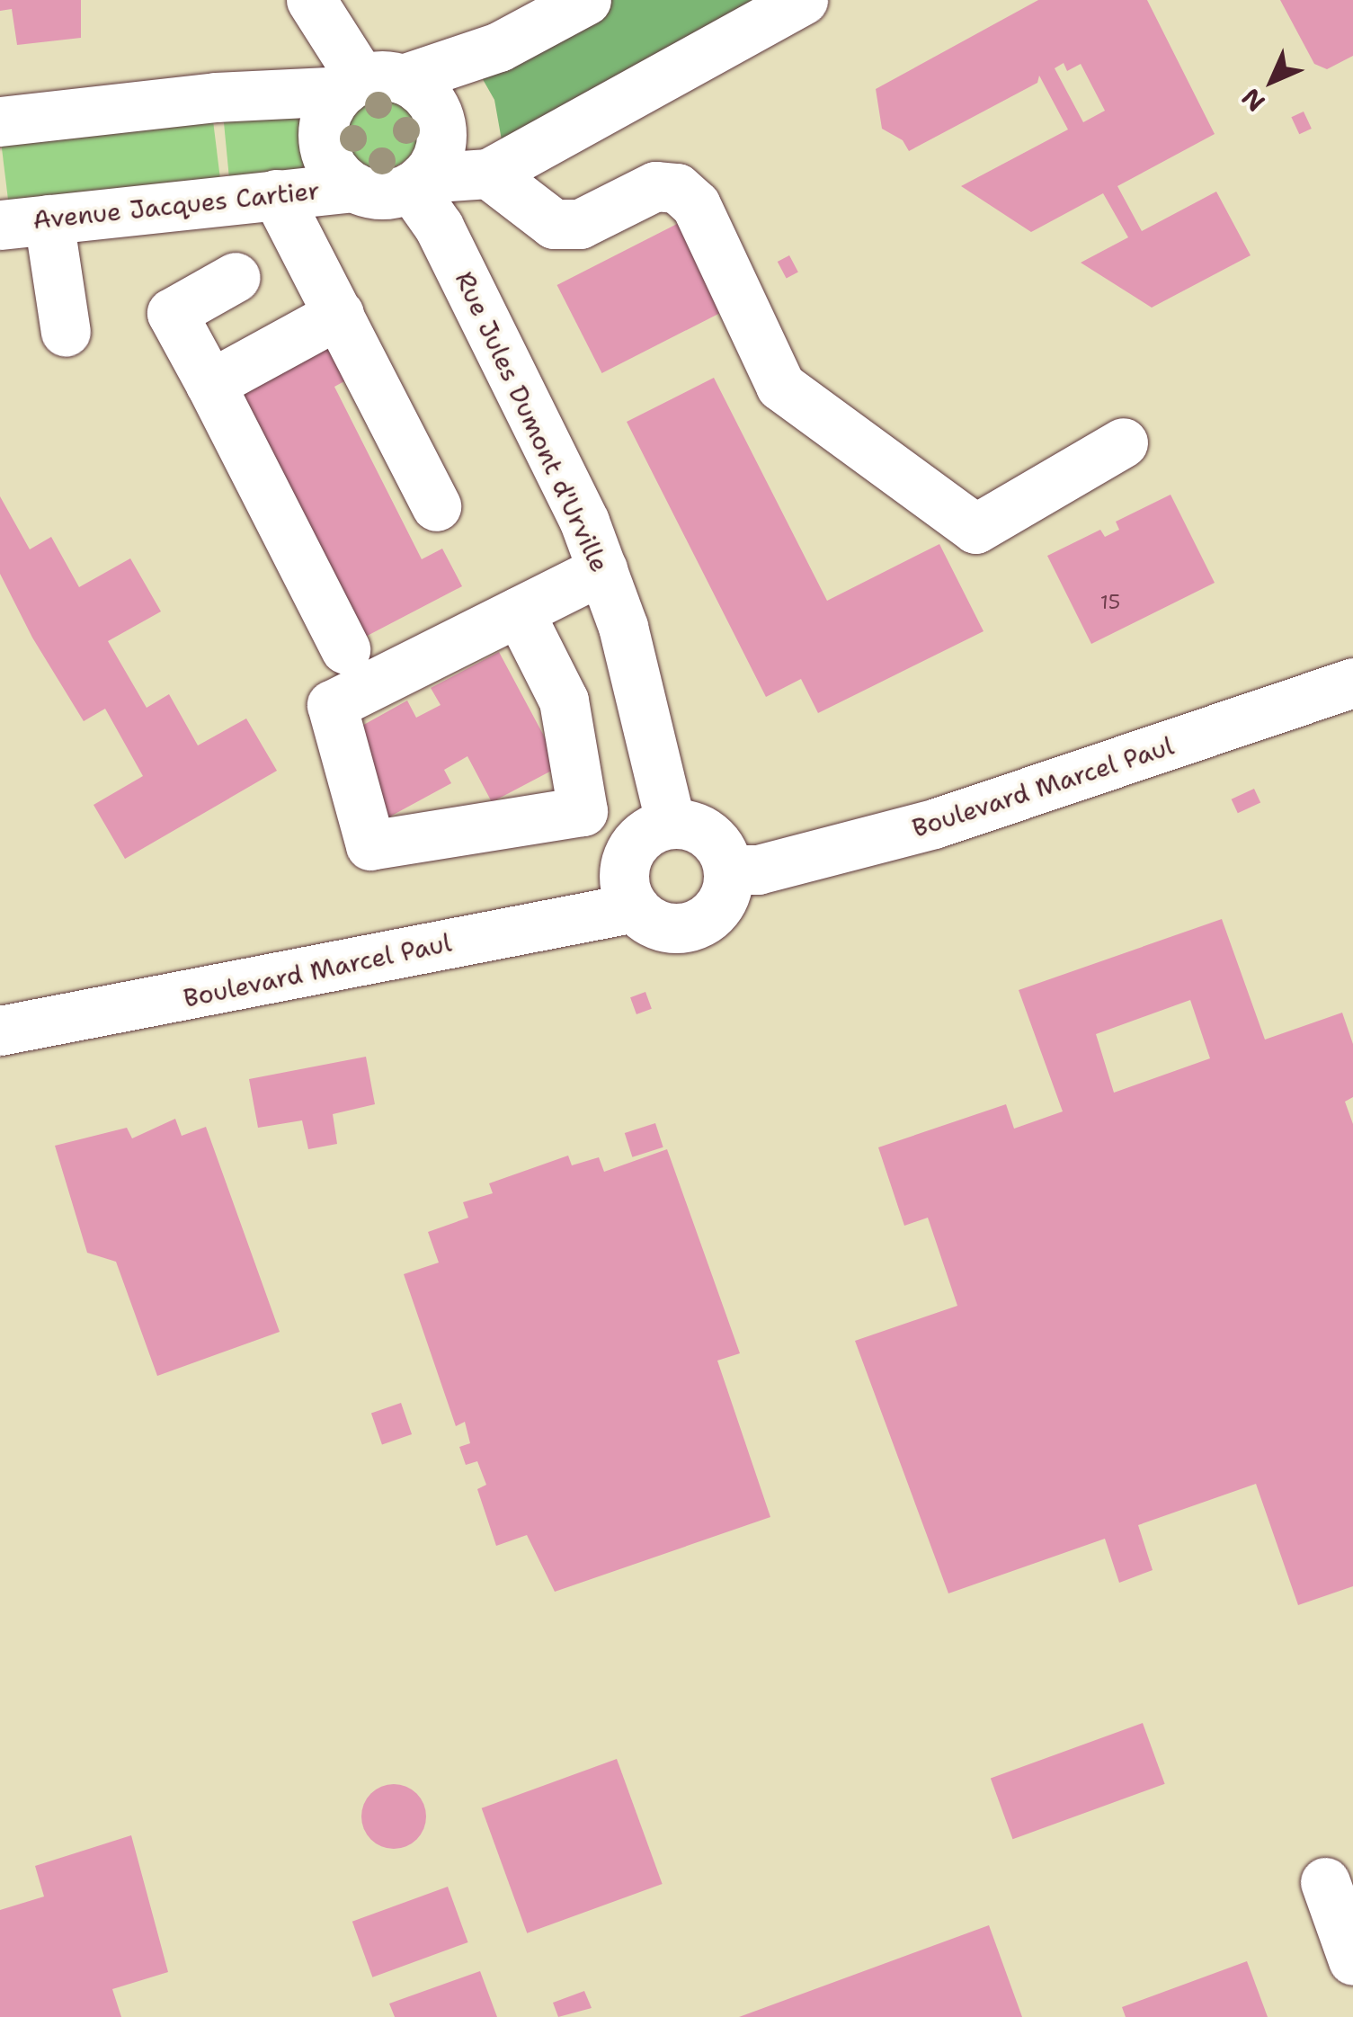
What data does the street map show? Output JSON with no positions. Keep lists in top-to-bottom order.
{
  "streets": {
    "street": ["Avenue Jacques Cartier", "Rue Jules Dumont d'Urville", "Boulevard Marcel Paul"]
  },
  "crossings": [
    ["Avenue Jacques Cartier", "Rue Jules Dumont d'Urville"],
    ["Rue Jules Dumont d'Urville", "Boulevard Marcel Paul"]
  ],
  "house_numbers": ["15"],
  "north": "bottom left"
}
